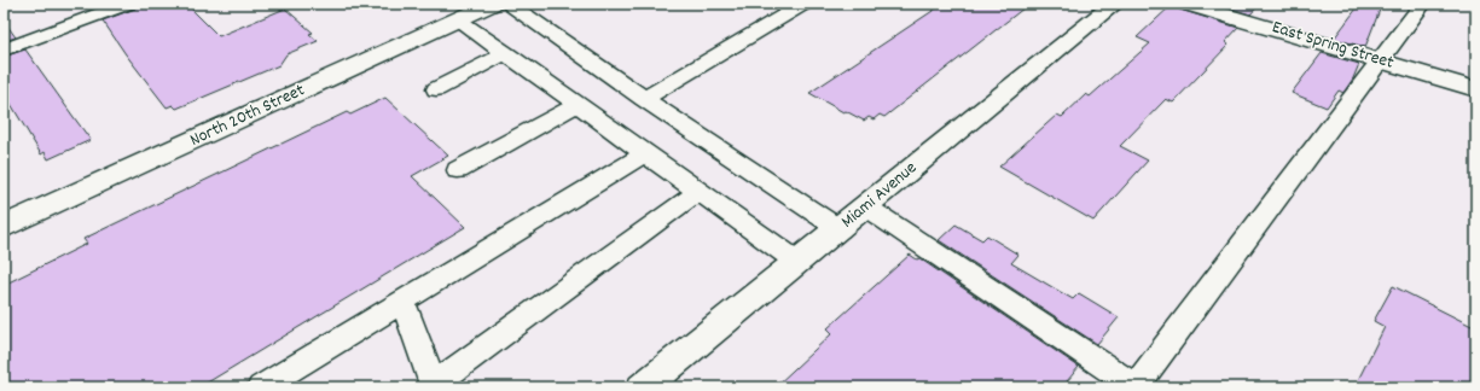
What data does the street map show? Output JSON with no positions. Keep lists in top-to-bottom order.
{
  "streets": {
    "street": ["East Spring Street", "North 20th Street", "Miami Avenue"]
  }
}
